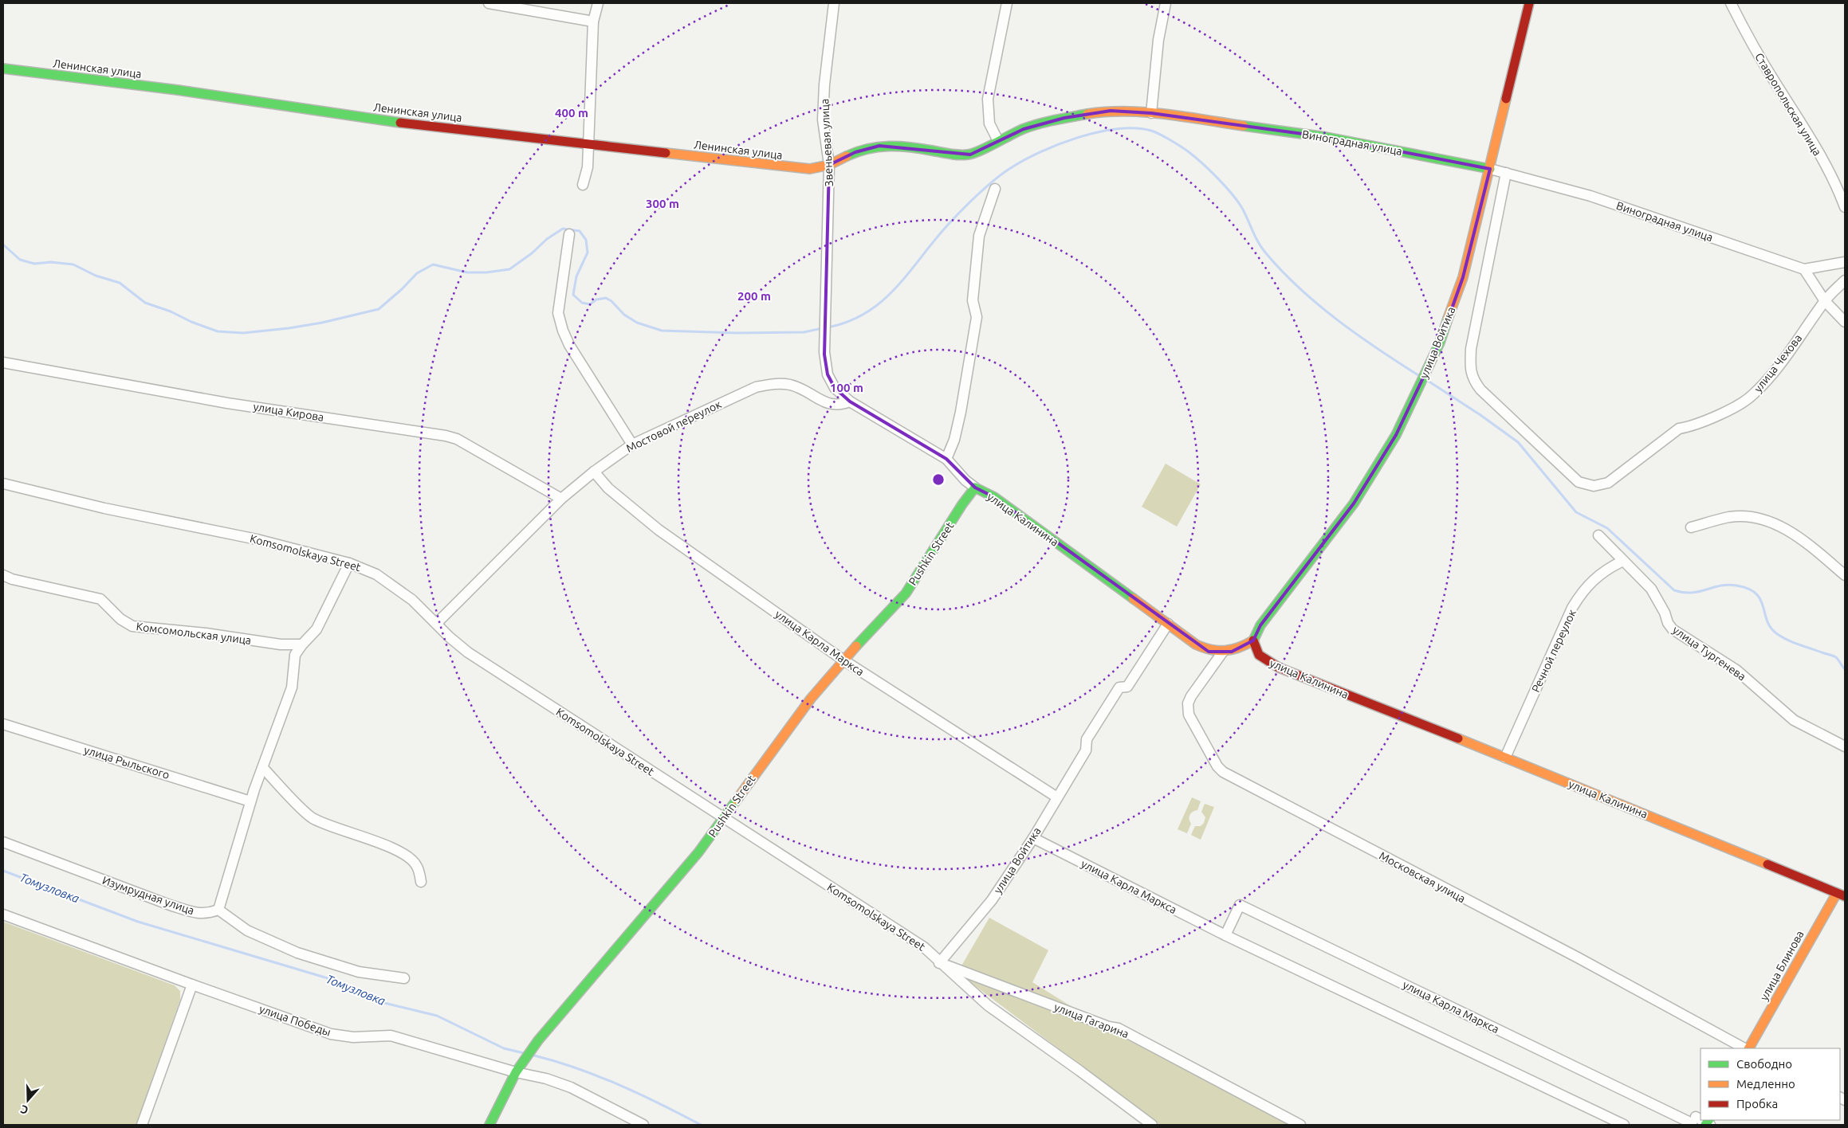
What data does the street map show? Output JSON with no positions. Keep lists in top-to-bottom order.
{
  "streets": {
    "main road": [
      "Ленинская улица",
      "Виноградная улица",
      "улица Войтика",
      "улица Калинина",
      "Pushkin Street",
      "улица Блинова"
    ],
    "street": [
      "Ставропольская улица",
      "Звеньевая улица",
      "улица Чехова",
      "улица Кирова",
      "Мостовой переулок",
      "Komsomolskaya Street",
      "Комсомольская улица",
      "улица Карла Маркса",
      "Речной переулок",
      "улица Тургенева",
      "улица Рыльского",
      "Московская улица",
      "Изумрудная улица",
      "улица Победы",
      "улица Гагарина"
    ]
  },
  "crossings": [
    ["Ленинская улица", "Звеньевая улица"],
    ["Ленинская улица", "Виноградная улица"],
    ["Звеньевая улица", "Виноградная улица"],
    ["Звеньевая улица", "улица Калинина"],
    ["Виноградная улица", "улица Войтика"],
    ["Виноградная улица", "улица Чехова"],
    ["улица Войтика", "улица Калинина"],
    ["улица Войтика", "Komsomolskaya Street"],
    ["улица Войтика", "улица Карла Маркса"],
    ["улица Войтика", "улица Гагарина"],
    ["улица Кирова", "Мостовой переулок"],
    ["Мостовой переулок", "улица Калинина"],
    ["Мостовой переулок", "Komsomolskaya Street"],
    ["Мостовой переулок", "улица Карла Маркса"],
    ["улица Калинина", "Pushkin Street"],
    ["улица Калинина", "Речной переулок"],
    ["улица Калинина", "Московская улица"],
    ["улица Калинина", "улица Блинова"],
    ["Komsomolskaya Street", "Pushkin Street"],
    ["Komsomolskaya Street", "улица Гагарина"],
    ["Pushkin Street", "улица Карла Маркса"],
    ["Pushkin Street", "улица Победы"],
    ["Речной переулок", "улица Тургенева"]
  ],
  "water": ["Томузловка"],
  "legend": ["Свободно", "Медленно", "Пробка"],
  "north": "bottom",
  "rings": [
    "400 m",
    "300 m",
    "200 m",
    "100 m"
  ]
}
